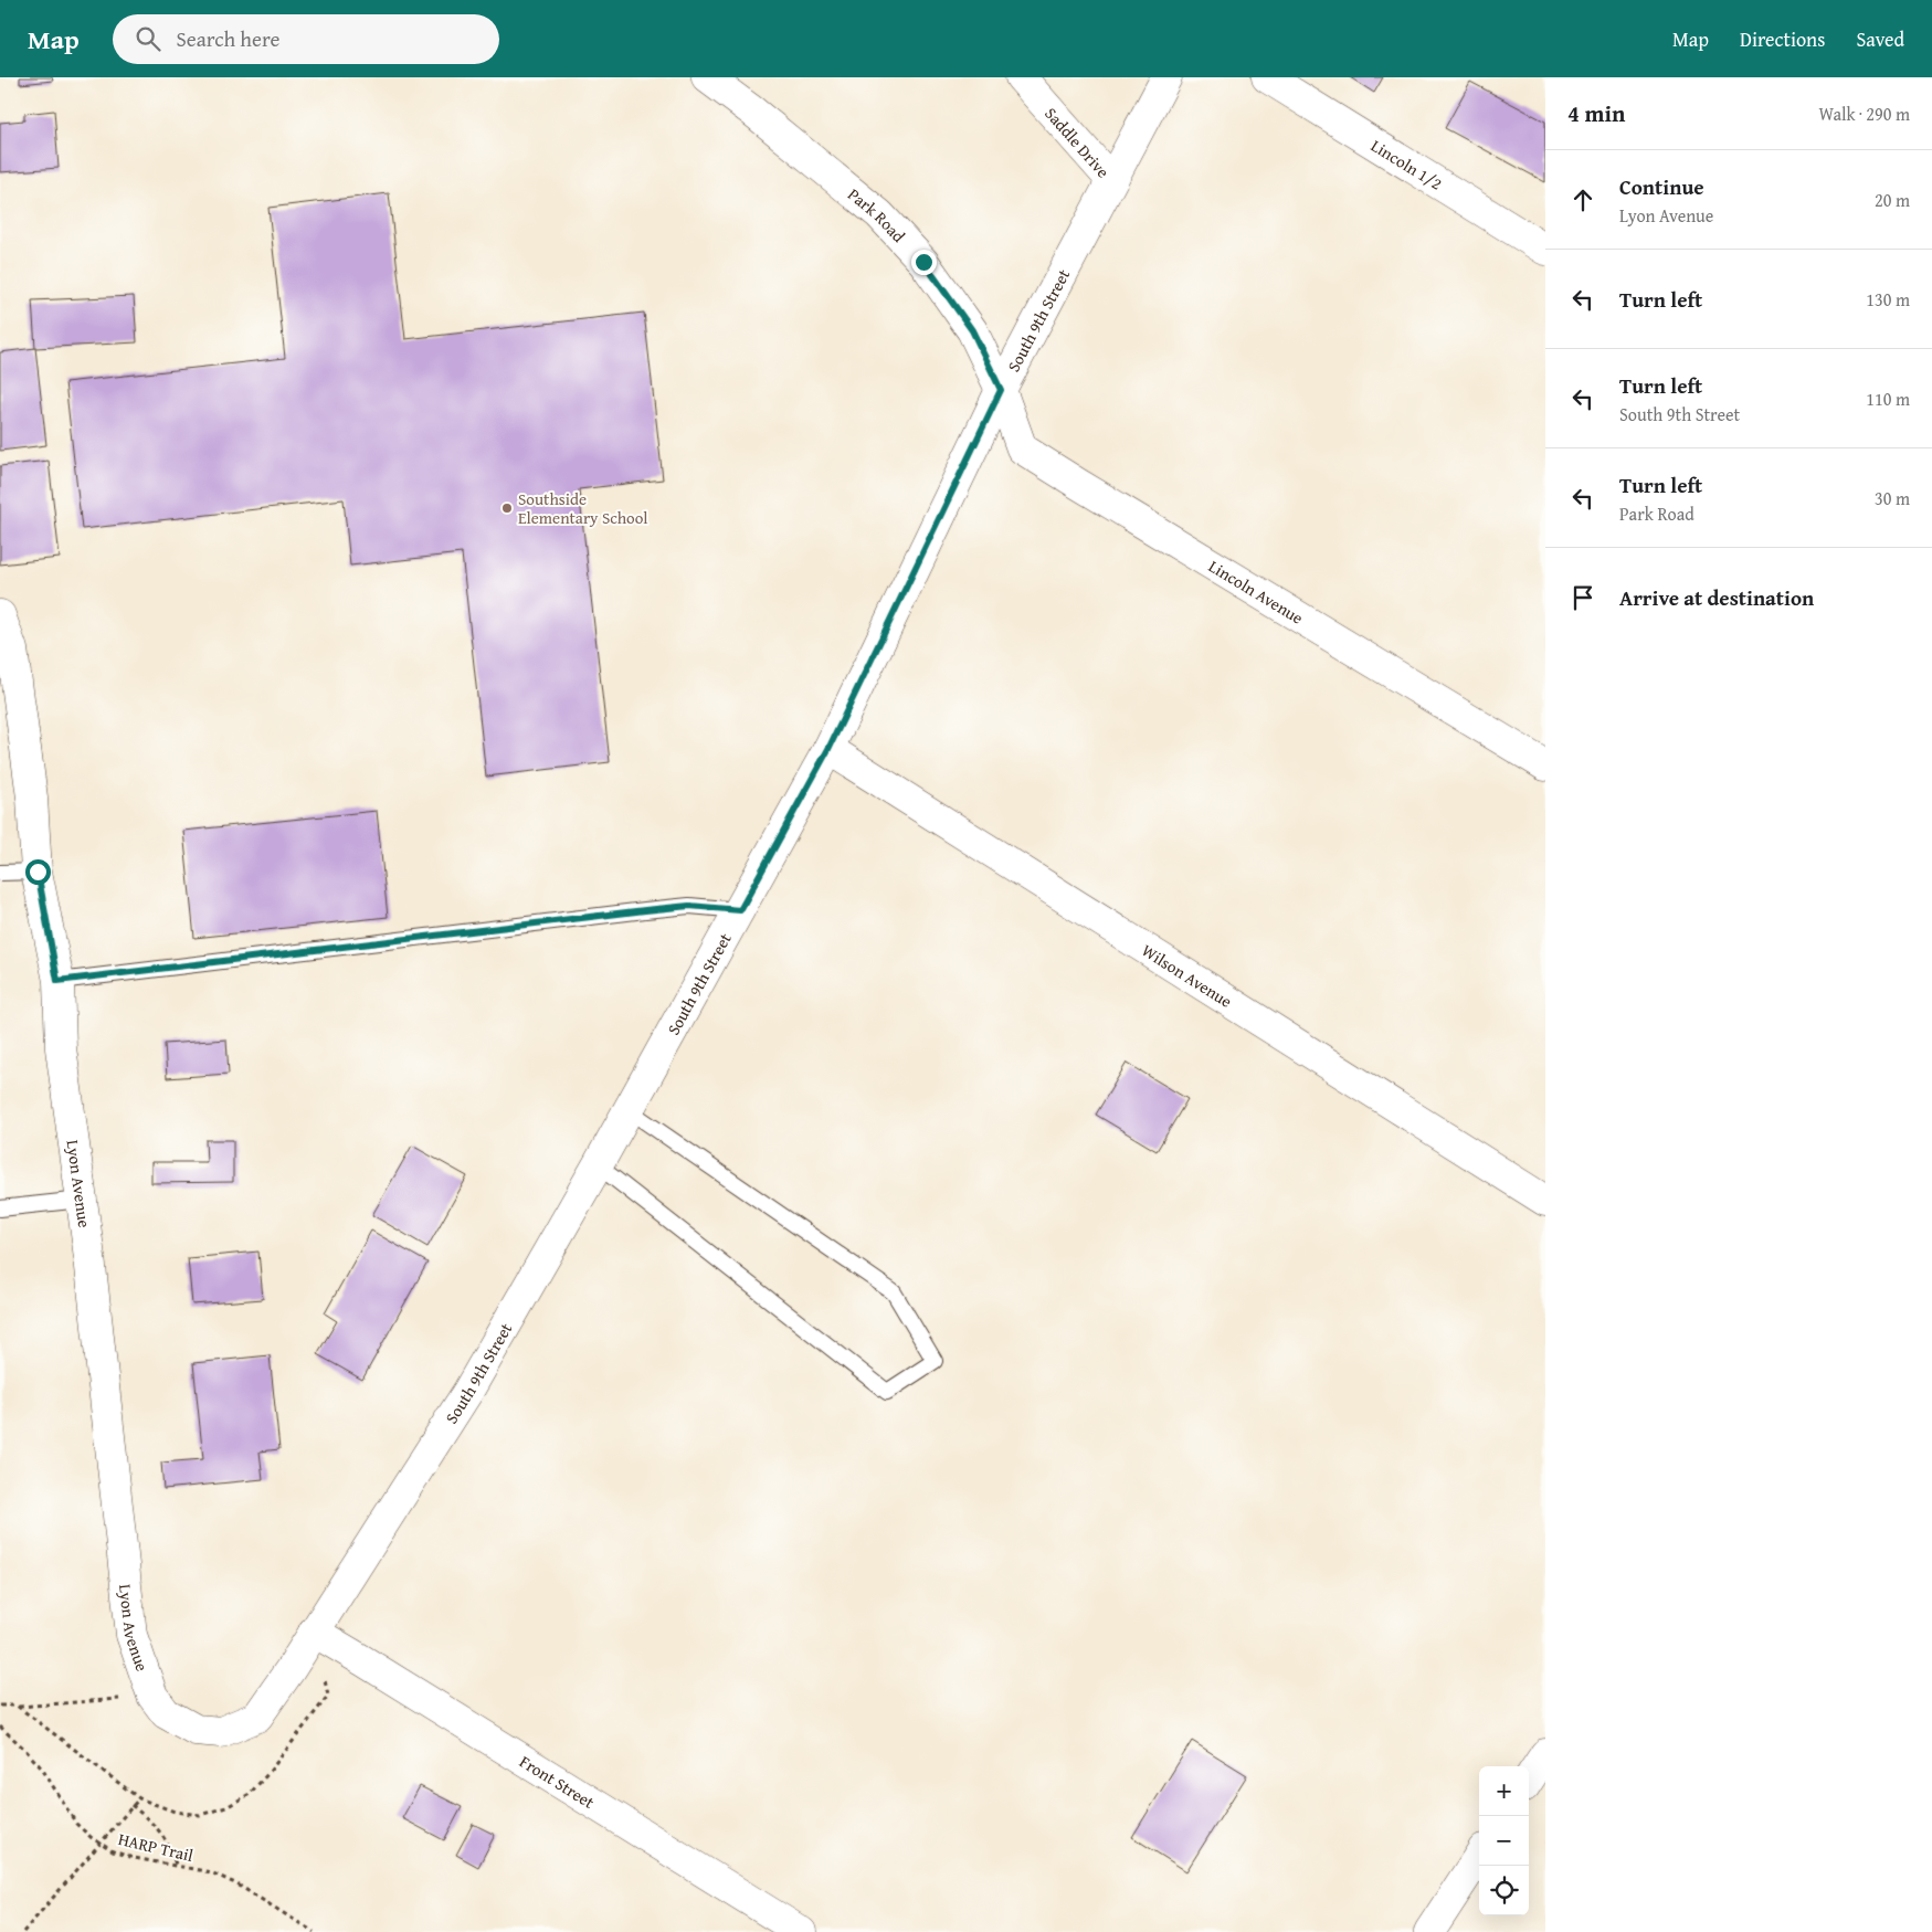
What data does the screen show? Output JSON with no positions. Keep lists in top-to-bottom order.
{
  "streets": {
    "street": [
      "Saddle Drive",
      "Lincoln 1/2",
      "Park Road",
      "South 9th Street",
      "Lincoln Avenue",
      "Wilson Avenue",
      "Lyon Avenue",
      "Front Street"
    ],
    "path": ["HARP Trail"]
  },
  "crossings": [
    ["Saddle Drive", "South 9th Street"],
    ["Park Road", "South 9th Street"],
    ["Park Road", "Lincoln Avenue"],
    ["South 9th Street", "Lincoln Avenue"],
    ["South 9th Street", "Wilson Avenue"],
    ["South 9th Street", "Lyon Avenue"],
    ["South 9th Street", "Front Street"]
  ],
  "places": ["Southside Elementary School"],
  "page": {
    "header": "Map",
    "search": "Search here",
    "nav": ["Map", "Directions", "Saved"],
    "heading": ["4 min", "Walk · 290 m"],
    "list": [
      ["Continue", "Lyon Avenue", "20 m"],
      ["Turn left", "130 m"],
      ["Turn left", "South 9th Street", "110 m"],
      ["Turn left", "Park Road", "30 m"],
      "Arrive at destination"
    ],
    "map_buttons": ["+", "−"]
  }
}
